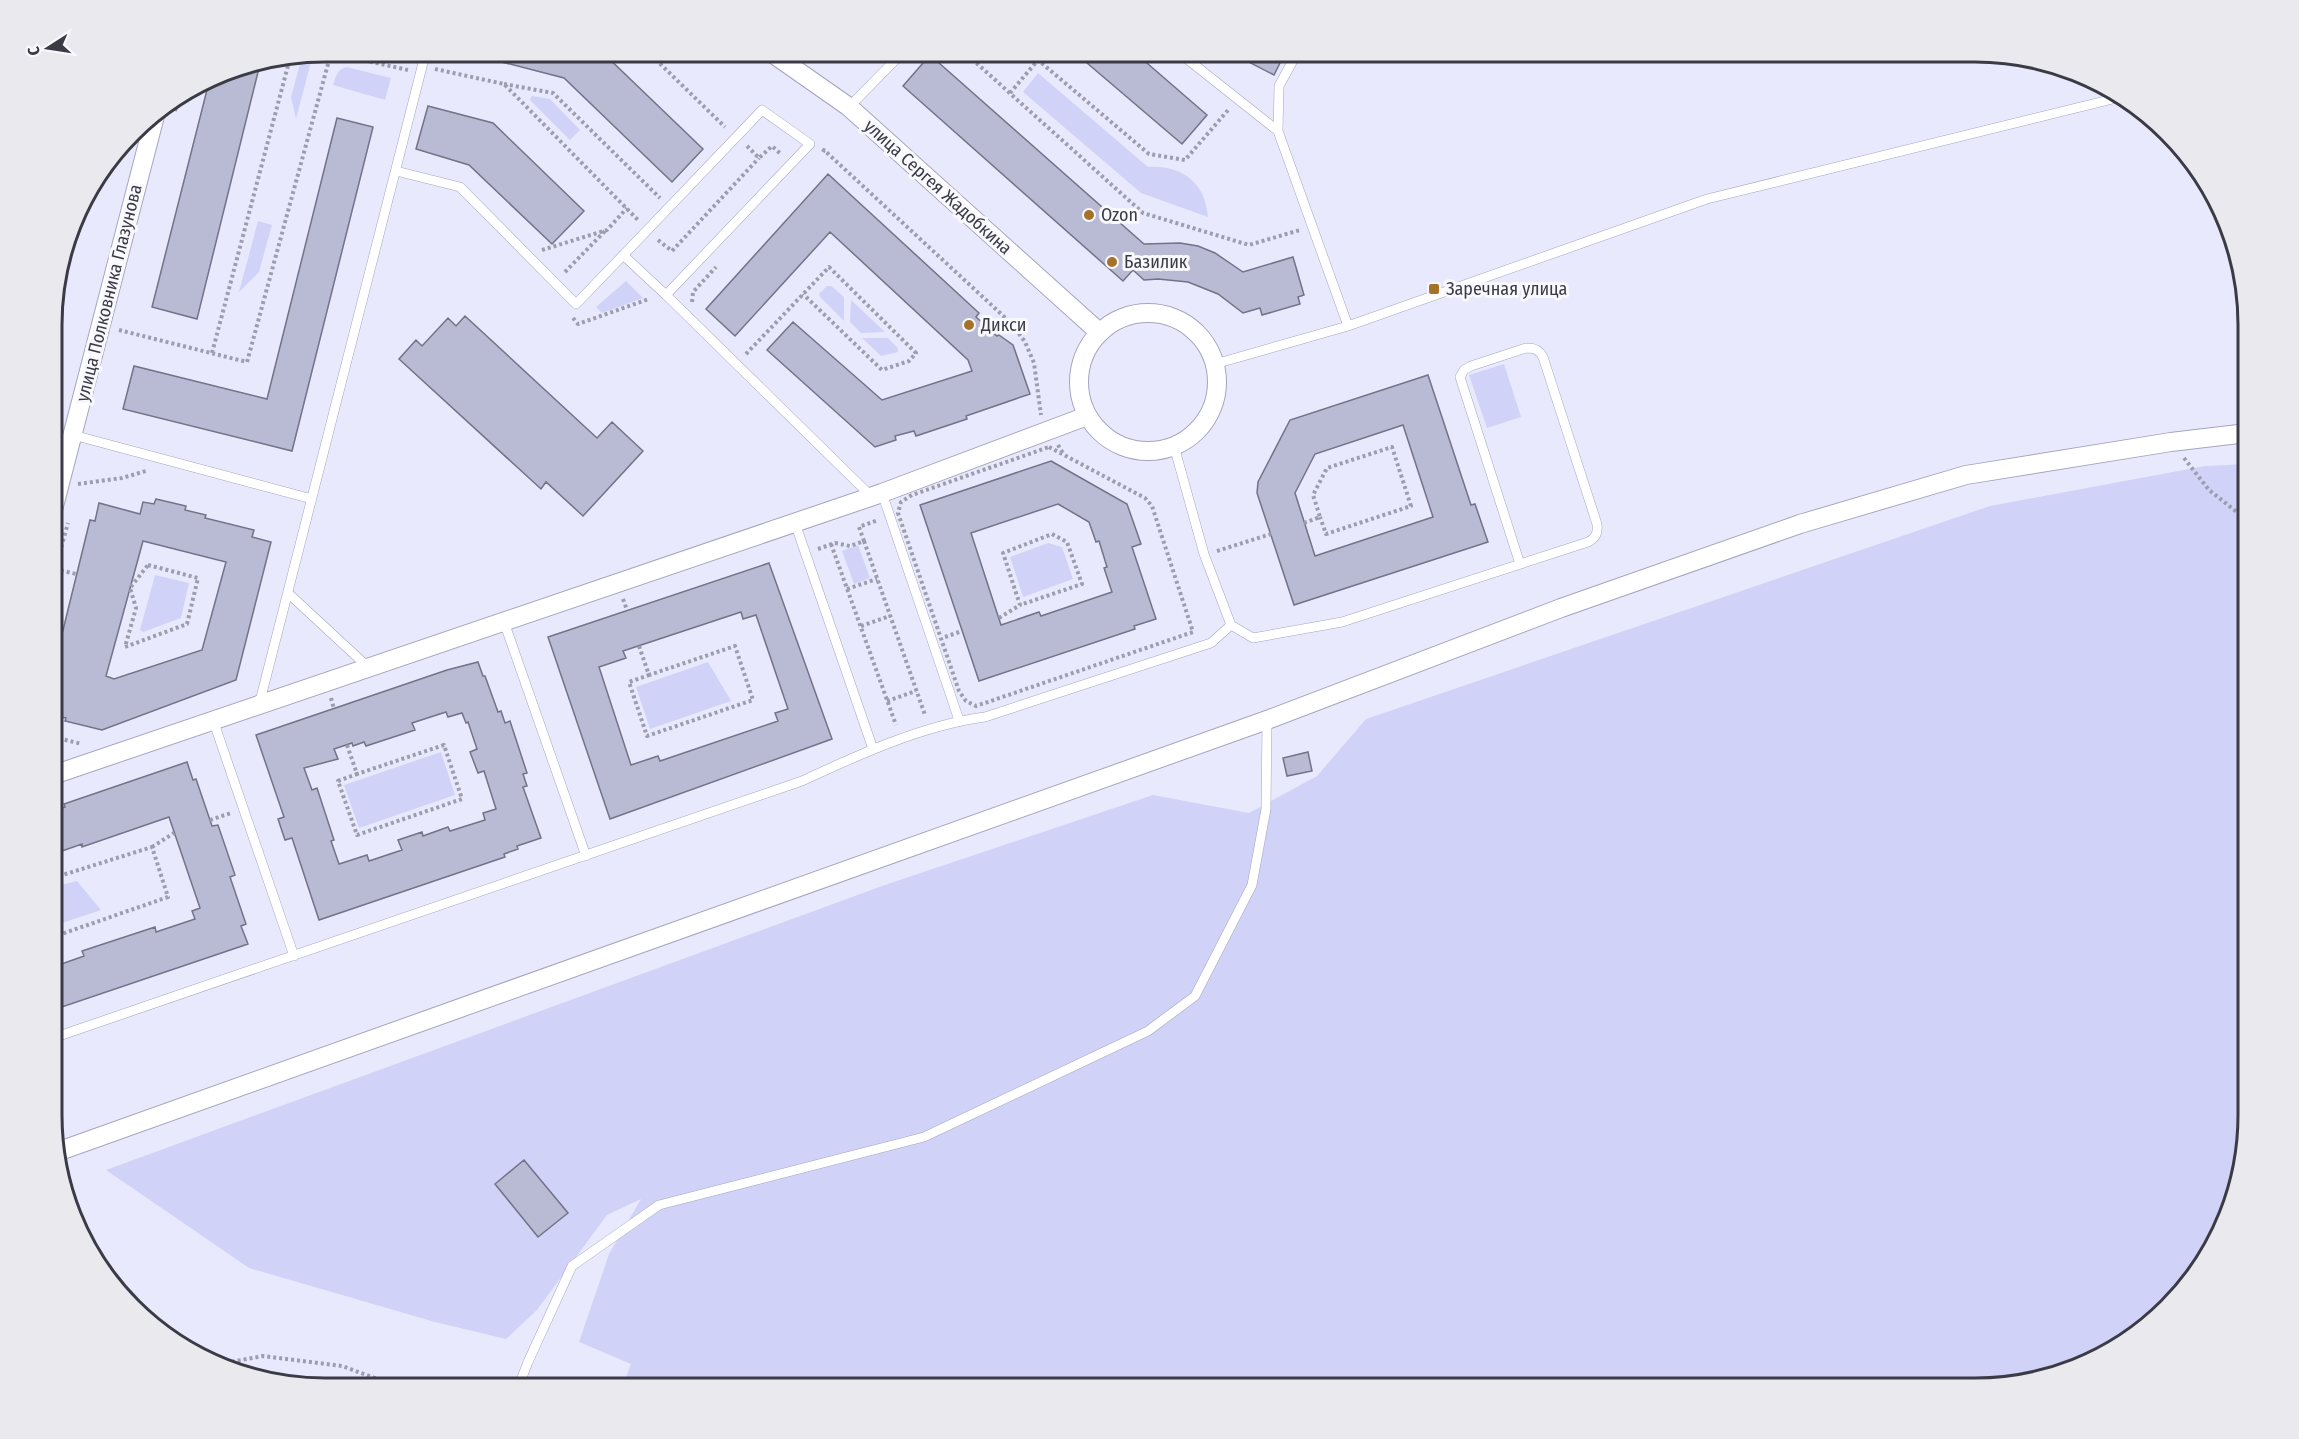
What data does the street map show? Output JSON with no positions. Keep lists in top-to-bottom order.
{
  "streets": {
    "street": ["улица Сергея Жадобкина", "улица Полковника Глазунова"]
  },
  "places": {
    "other": ["Ozon", "Базилик", "Дикси"],
    "transit": ["Заречная улица"]
  },
  "north": "left"
}
